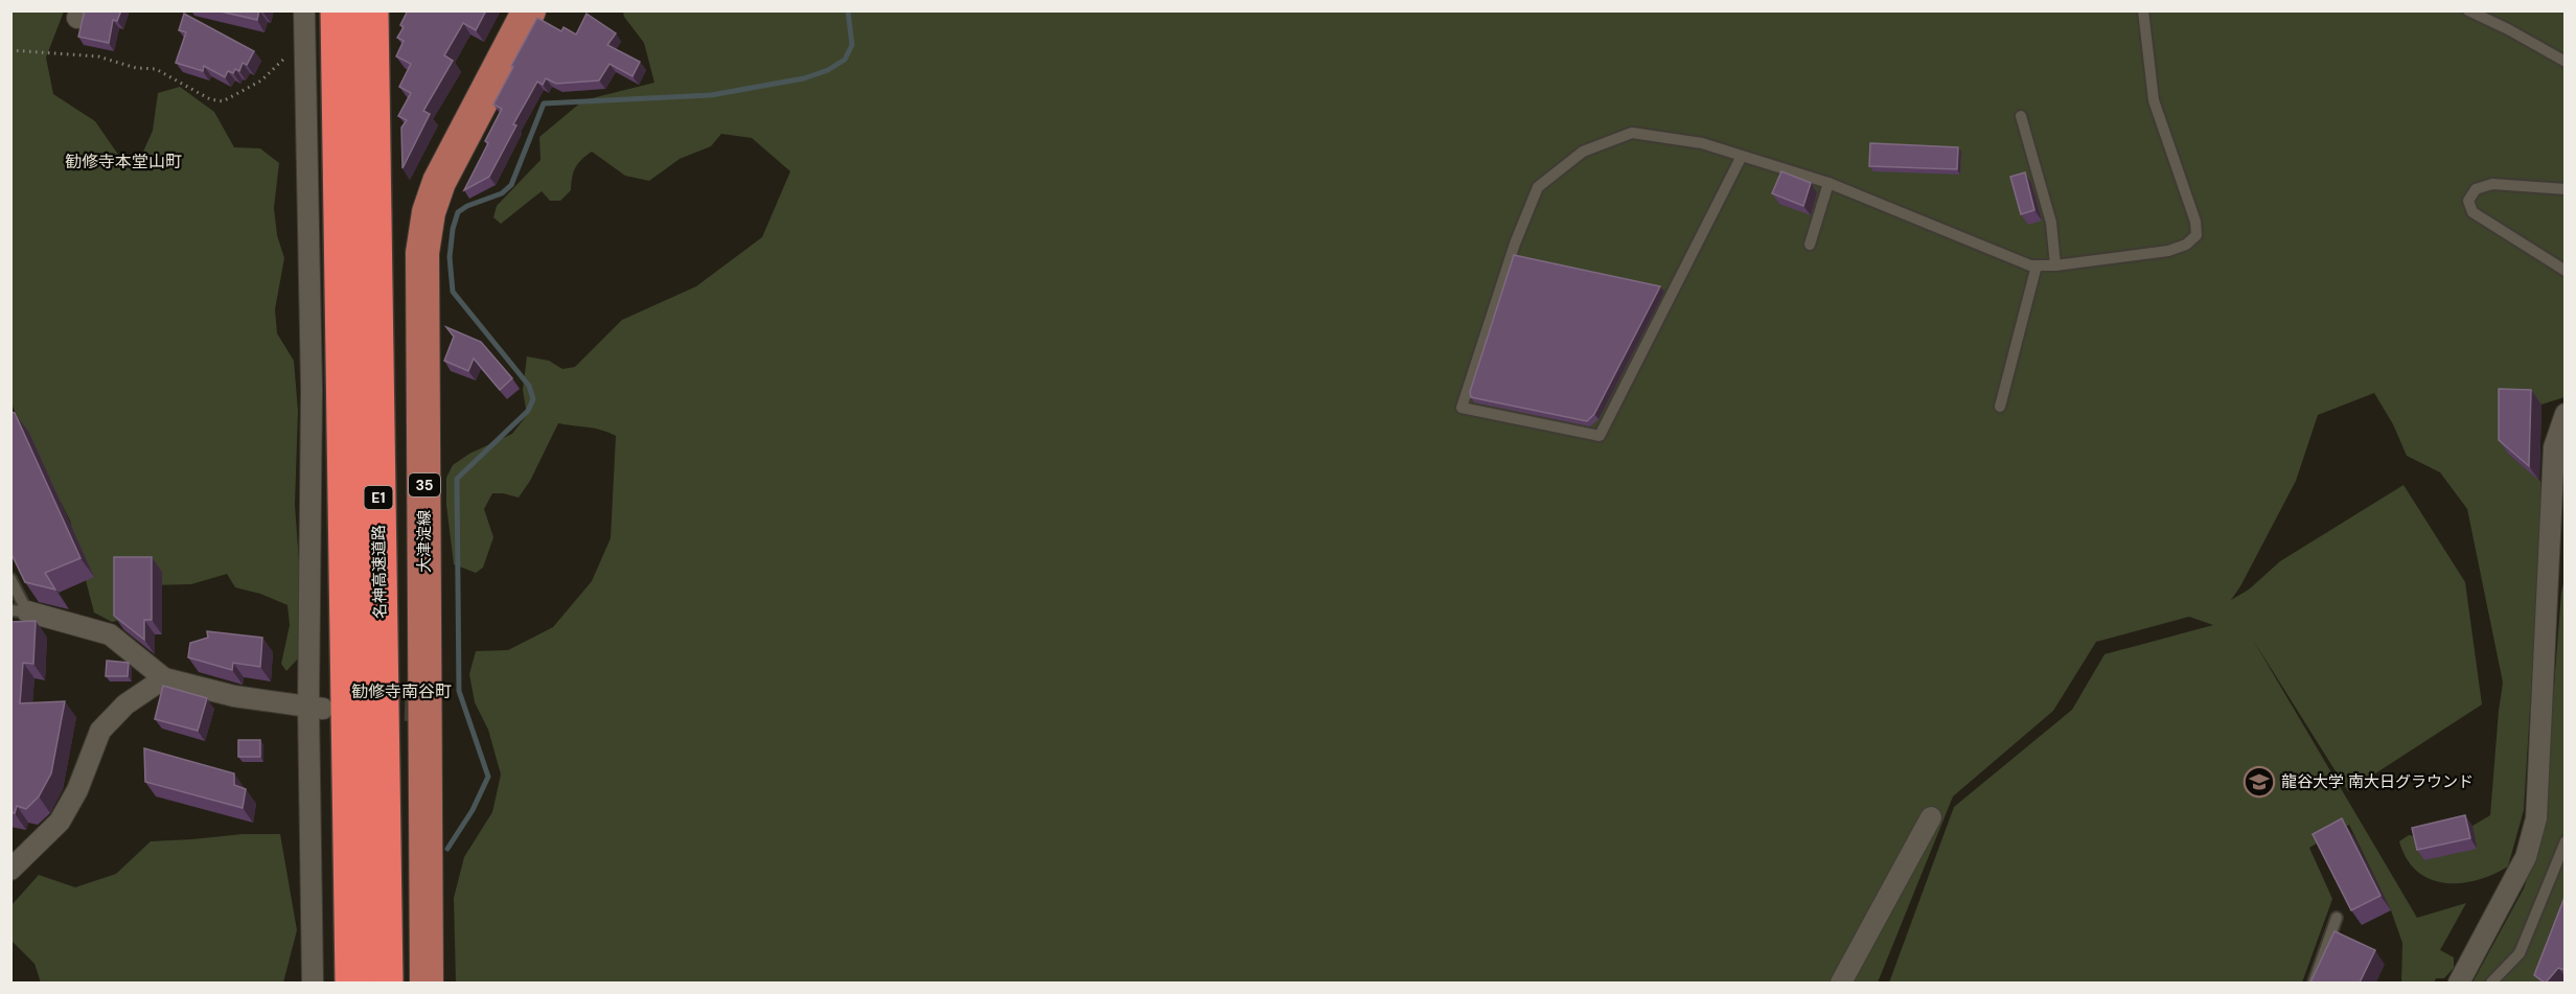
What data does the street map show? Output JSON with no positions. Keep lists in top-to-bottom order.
{
  "streets": {
    "highway": ["E1", "名神高速道路"],
    "main road": ["35", "大津淀線"]
  },
  "districts": ["勧修寺本堂山町", "勧修寺南谷町"],
  "places": {
    "school or university": ["龍谷大学 南大日グラウンド"]
  }
}
